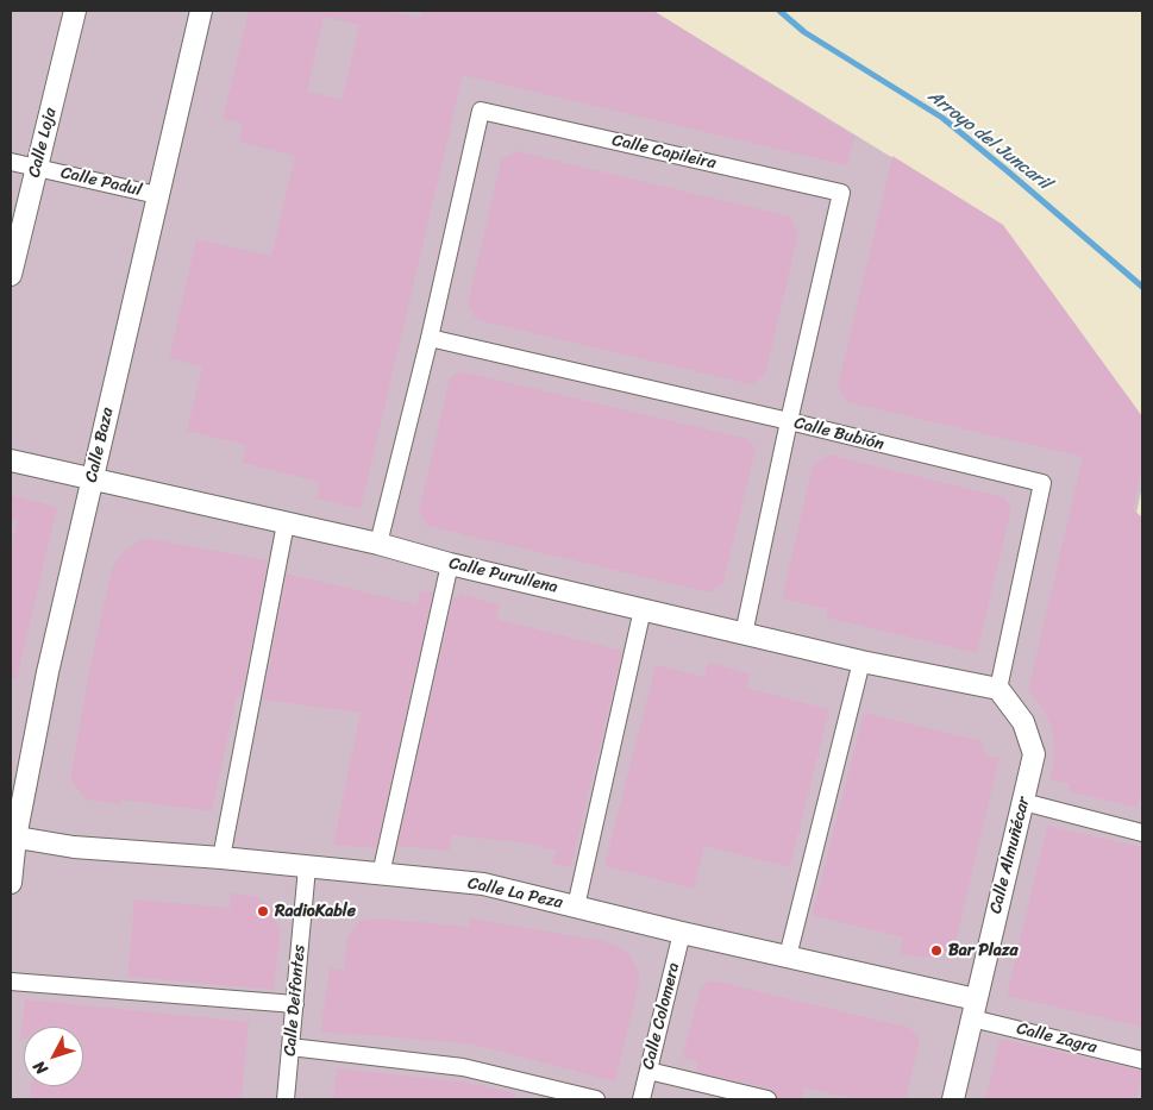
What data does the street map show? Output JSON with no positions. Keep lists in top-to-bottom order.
{
  "streets": {
    "street": [
      "Calle Loja",
      "Calle Capileira",
      "Calle Padul",
      "Calle Bubión",
      "Calle Baza",
      "Calle Purullena",
      "Calle Almuñécar",
      "Calle La Peza",
      "Calle Deifontes",
      "Calle Colomera",
      "Calle Zagra"
    ]
  },
  "crossings": [
    ["Calle Loja", "Calle Padul"],
    ["Calle Capileira", "Calle Bubión"],
    ["Calle Capileira", "Calle Purullena"],
    ["Calle Padul", "Calle Baza"],
    ["Calle Bubión", "Calle Purullena"],
    ["Calle Bubión", "Calle Almuñécar"],
    ["Calle Baza", "Calle Purullena"],
    ["Calle Baza", "Calle La Peza"],
    ["Calle Purullena", "Calle Almuñécar"],
    ["Calle Almuñécar", "Calle La Peza"],
    ["Calle Almuñécar", "Calle Zagra"],
    ["Calle La Peza", "Calle Deifontes"],
    ["Calle La Peza", "Calle Colomera"],
    ["Calle La Peza", "Calle Zagra"]
  ],
  "water": ["Arroyo del Juncaril"],
  "places": ["RadioKable", "Bar Plaza"],
  "north": "bottom left"
}
